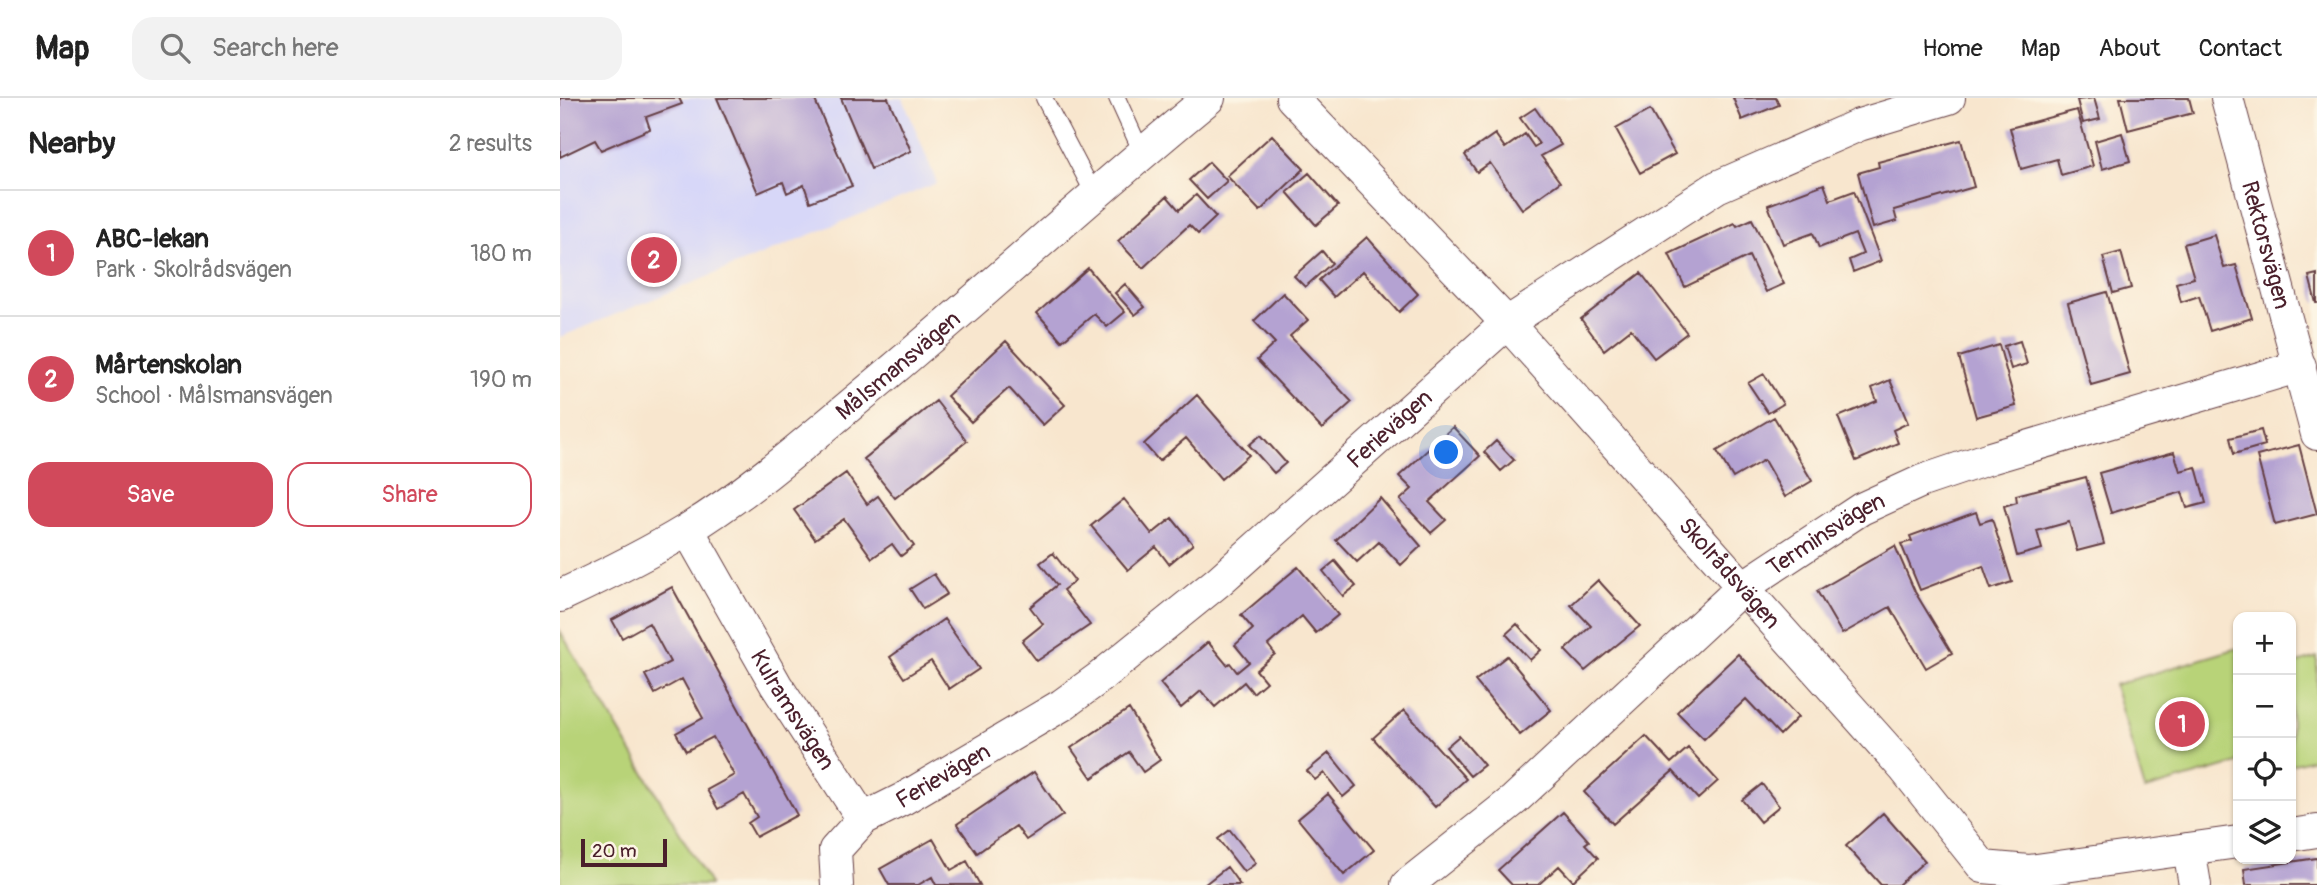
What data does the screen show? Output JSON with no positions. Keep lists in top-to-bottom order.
{
  "streets": {
    "street": [
      "Rektorsvägen",
      "Målsmansvägen",
      "Ferievägen",
      "Terminsvägen",
      "Skolrådsvägen",
      "Kulramsvägen"
    ]
  },
  "crossings": [
    ["Rektorsvägen", "Terminsvägen"],
    ["Målsmansvägen", "Kulramsvägen"],
    ["Ferievägen", "Skolrådsvägen"],
    ["Ferievägen", "Kulramsvägen"],
    ["Terminsvägen", "Skolrådsvägen"]
  ],
  "scale_bar": "20 m",
  "page": {
    "header": "Map",
    "search": "Search here",
    "nav": [
      "Home",
      "Map",
      "About",
      "Contact"
    ],
    "heading": ["Nearby", "2 results"],
    "list": [
      {
        "mark": "1",
        "name": "ABC-lekan",
        "note": "Park · Skolrådsvägen",
        "value": "180 m"
      },
      {
        "mark": "2",
        "name": "Mårtenskolan",
        "note": "School · Målsmansvägen",
        "value": "190 m"
      }
    ],
    "pins": ["2", "1"],
    "buttons": ["Save", "Share"],
    "map_buttons": ["+", "−"],
    "scale": "20 m"
  }
}
